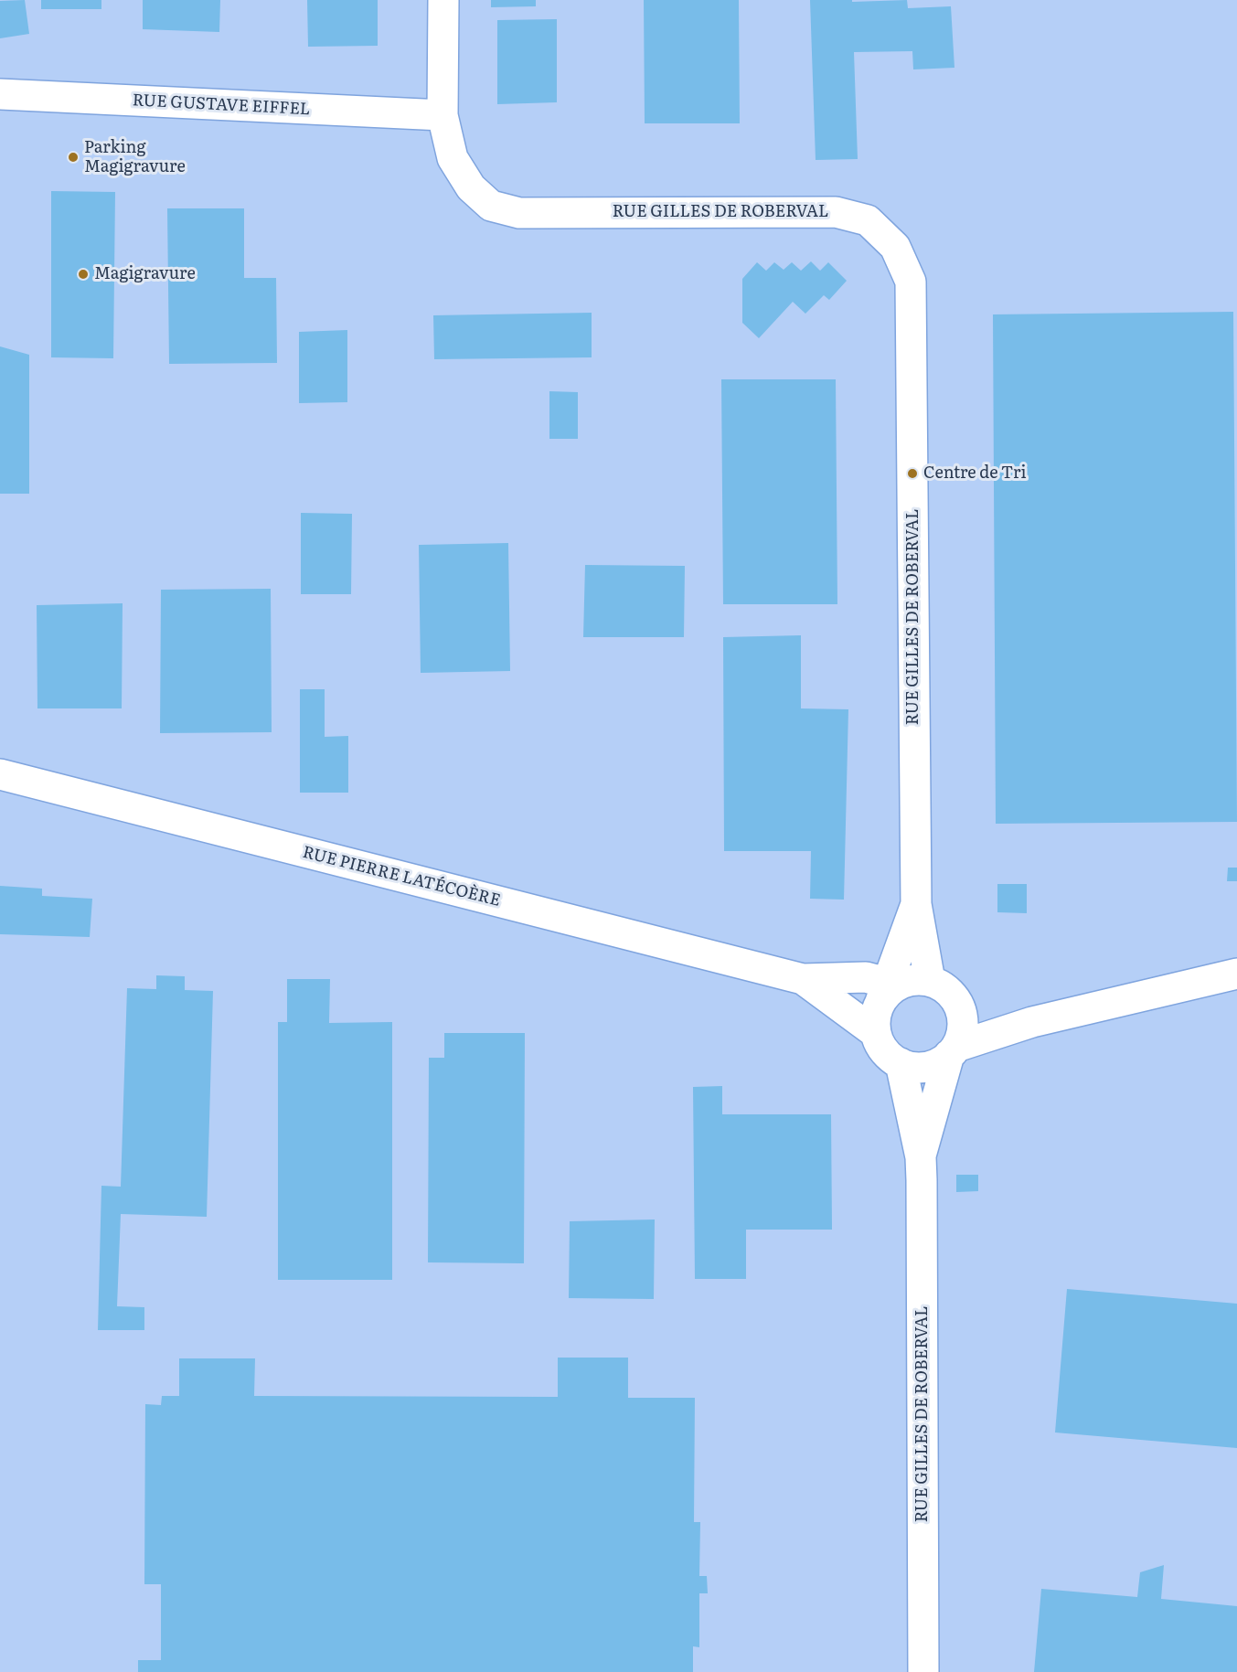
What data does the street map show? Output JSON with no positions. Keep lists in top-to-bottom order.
{
  "streets": {
    "street": ["RUE GUSTAVE EIFFEL", "RUE GILLES DE ROBERVAL", "RUE PIERRE LATÉCOÈRE"]
  },
  "crossings": [
    ["RUE GUSTAVE EIFFEL", "RUE GILLES DE ROBERVAL"],
    ["RUE GILLES DE ROBERVAL", "RUE PIERRE LATÉCOÈRE"]
  ],
  "places": ["Parking Magigravure", "Magigravure", "Centre de Tri"]
}
